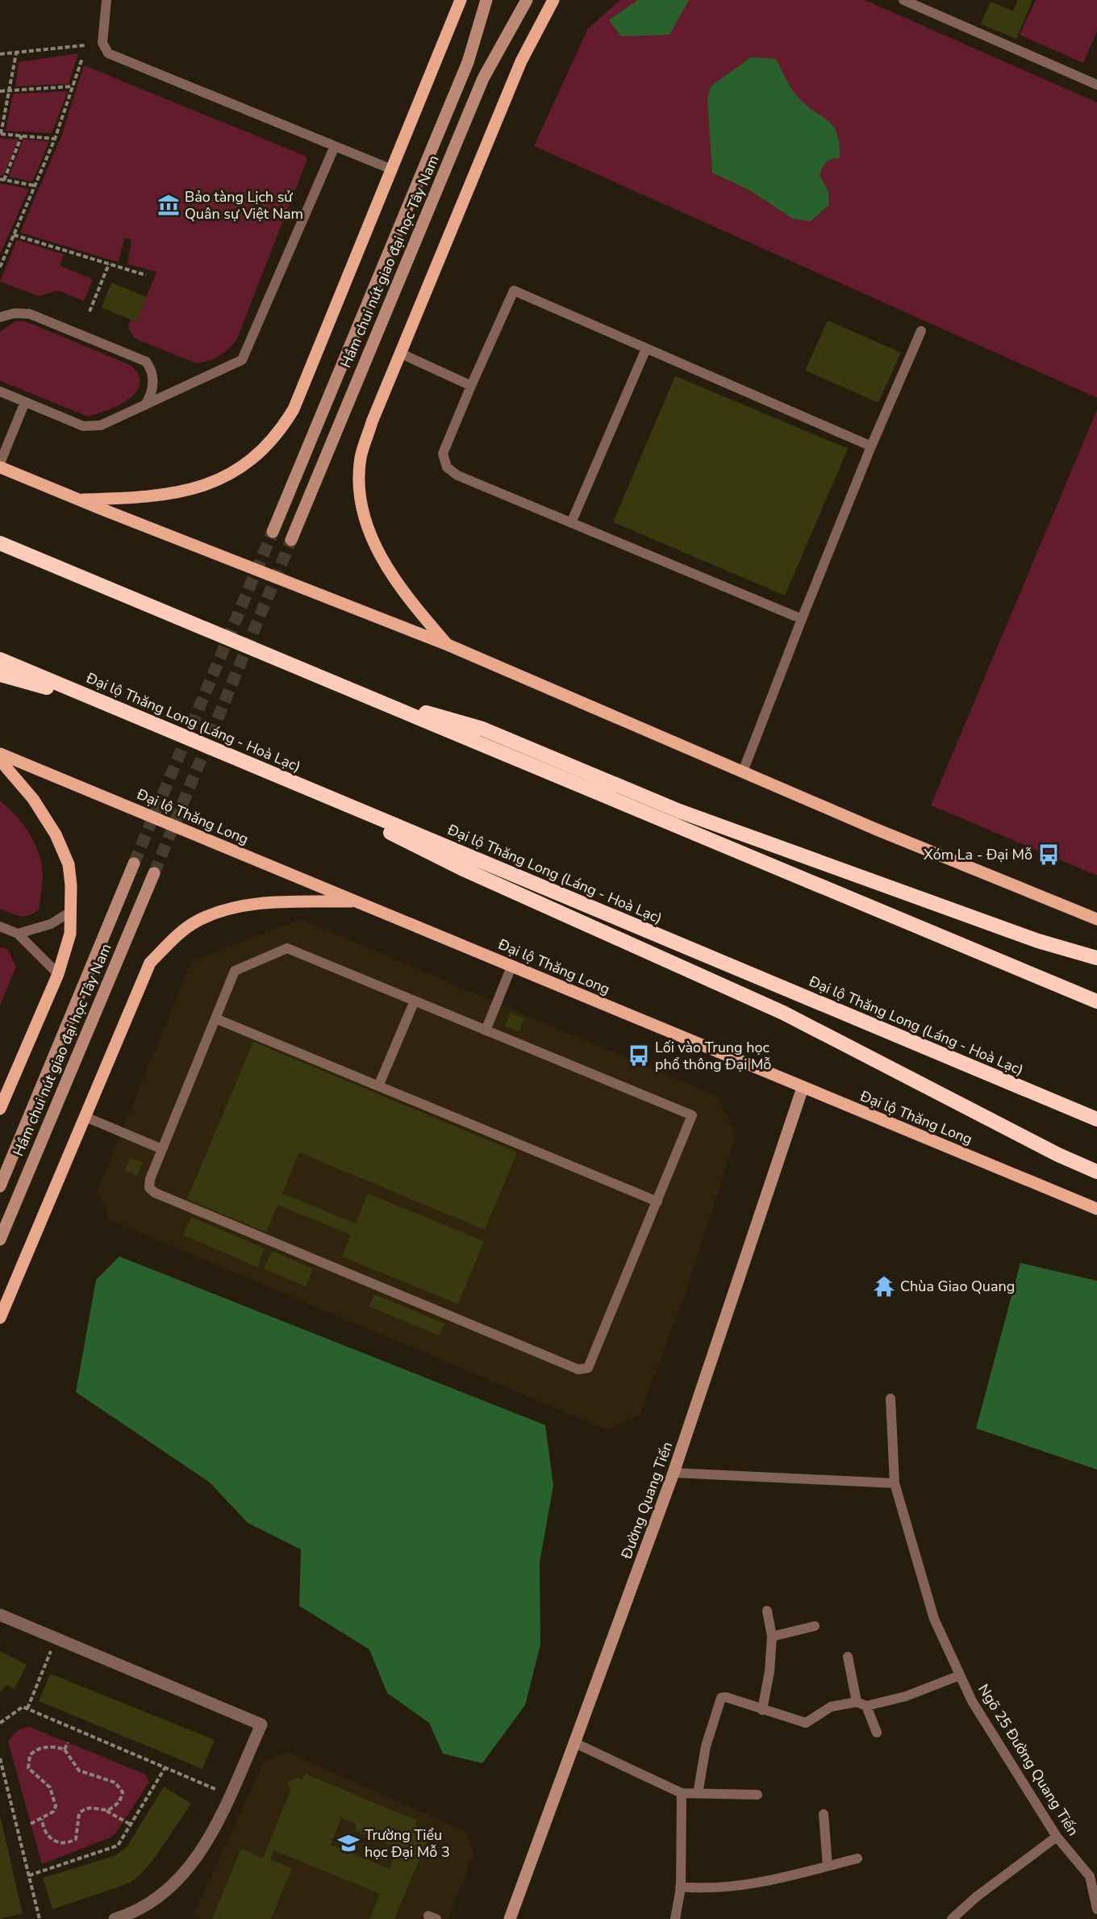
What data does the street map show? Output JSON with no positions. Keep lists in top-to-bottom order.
{
  "streets": {
    "highway": ["Đại lộ Thăng Long (Láng - Hoà Lạc)"],
    "main road": ["Đại lộ Thăng Long"],
    "street": ["Hầm chui nút giao đại học Tây Nam", "Đường Quang Tiến"],
    "lane": ["Ngõ 25 Đường Quang Tiến"]
  },
  "crossings": [
    ["Đại lộ Thăng Long", "Đường Quang Tiến"]
  ],
  "places": {
    "museum": ["Bảo tàng Lịch sử Quân sự Việt Nam"],
    "bus stop": ["Xóm La - Đại Mỗ", "Lối vào Trung học phổ thông Đại Mỗ"],
    "temple": ["Chùa Giao Quang"],
    "school or university": ["Trường Tiểu học Đại Mỗ 3"]
  }
}
